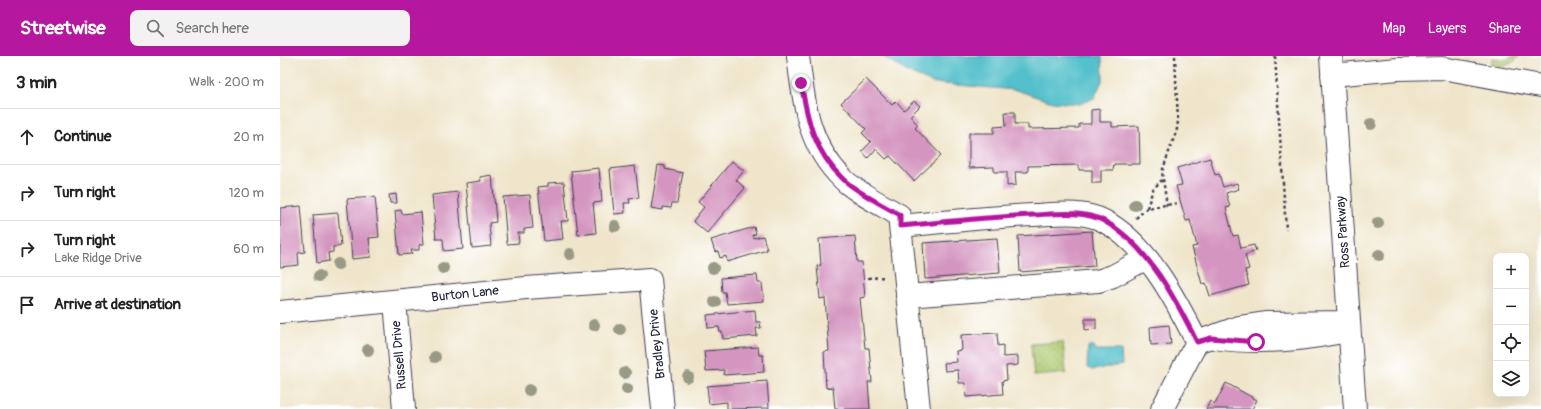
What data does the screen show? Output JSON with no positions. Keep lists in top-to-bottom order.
{
  "streets": {
    "street": [
      "Ross Parkway",
      "Burton Lane",
      "Bradley Drive",
      "Russell Drive"
    ]
  },
  "crossings": [
    ["Burton Lane", "Bradley Drive"],
    ["Burton Lane", "Russell Drive"]
  ],
  "page": {
    "header": "Streetwise",
    "search": "Search here",
    "nav": ["Map", "Layers", "Share"],
    "heading": ["3 min", "Walk · 200 m"],
    "list": [
      ["Continue", "20 m"],
      ["Turn right", "120 m"],
      ["Turn right", "Lake Ridge Drive", "60 m"],
      "Arrive at destination"
    ],
    "map_buttons": ["+", "−"]
  }
}
